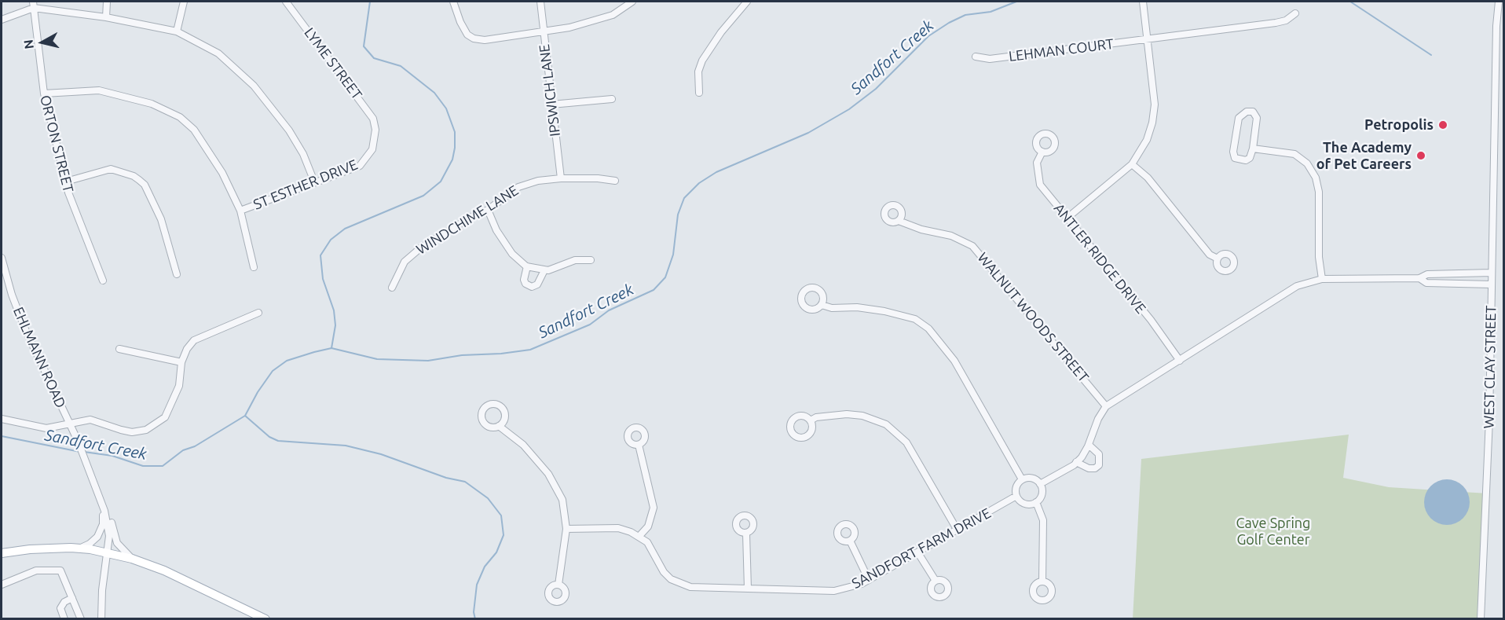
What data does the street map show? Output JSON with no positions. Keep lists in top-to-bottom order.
{
  "streets": {
    "street": [
      "LEHMAN COURT",
      "LYME STREET",
      "IPSWICH LANE",
      "ORTON STREET",
      "ST ESTHER DRIVE",
      "WINDCHIME LANE",
      "ANTLER RIDGE DRIVE",
      "WALNUT WOODS STREET",
      "EHLMANN ROAD",
      "WEST CLAY STREET",
      "SANDFORT FARM DRIVE"
    ]
  },
  "crossings": [
    ["LYME STREET", "ST ESTHER DRIVE"],
    ["IPSWICH LANE", "WINDCHIME LANE"]
  ],
  "water": ["Sandfort Creek"],
  "parks": ["Cave Spring Golf Center"],
  "places": ["Petropolis", "The Academy of Pet Careers"],
  "north": "left"
}
